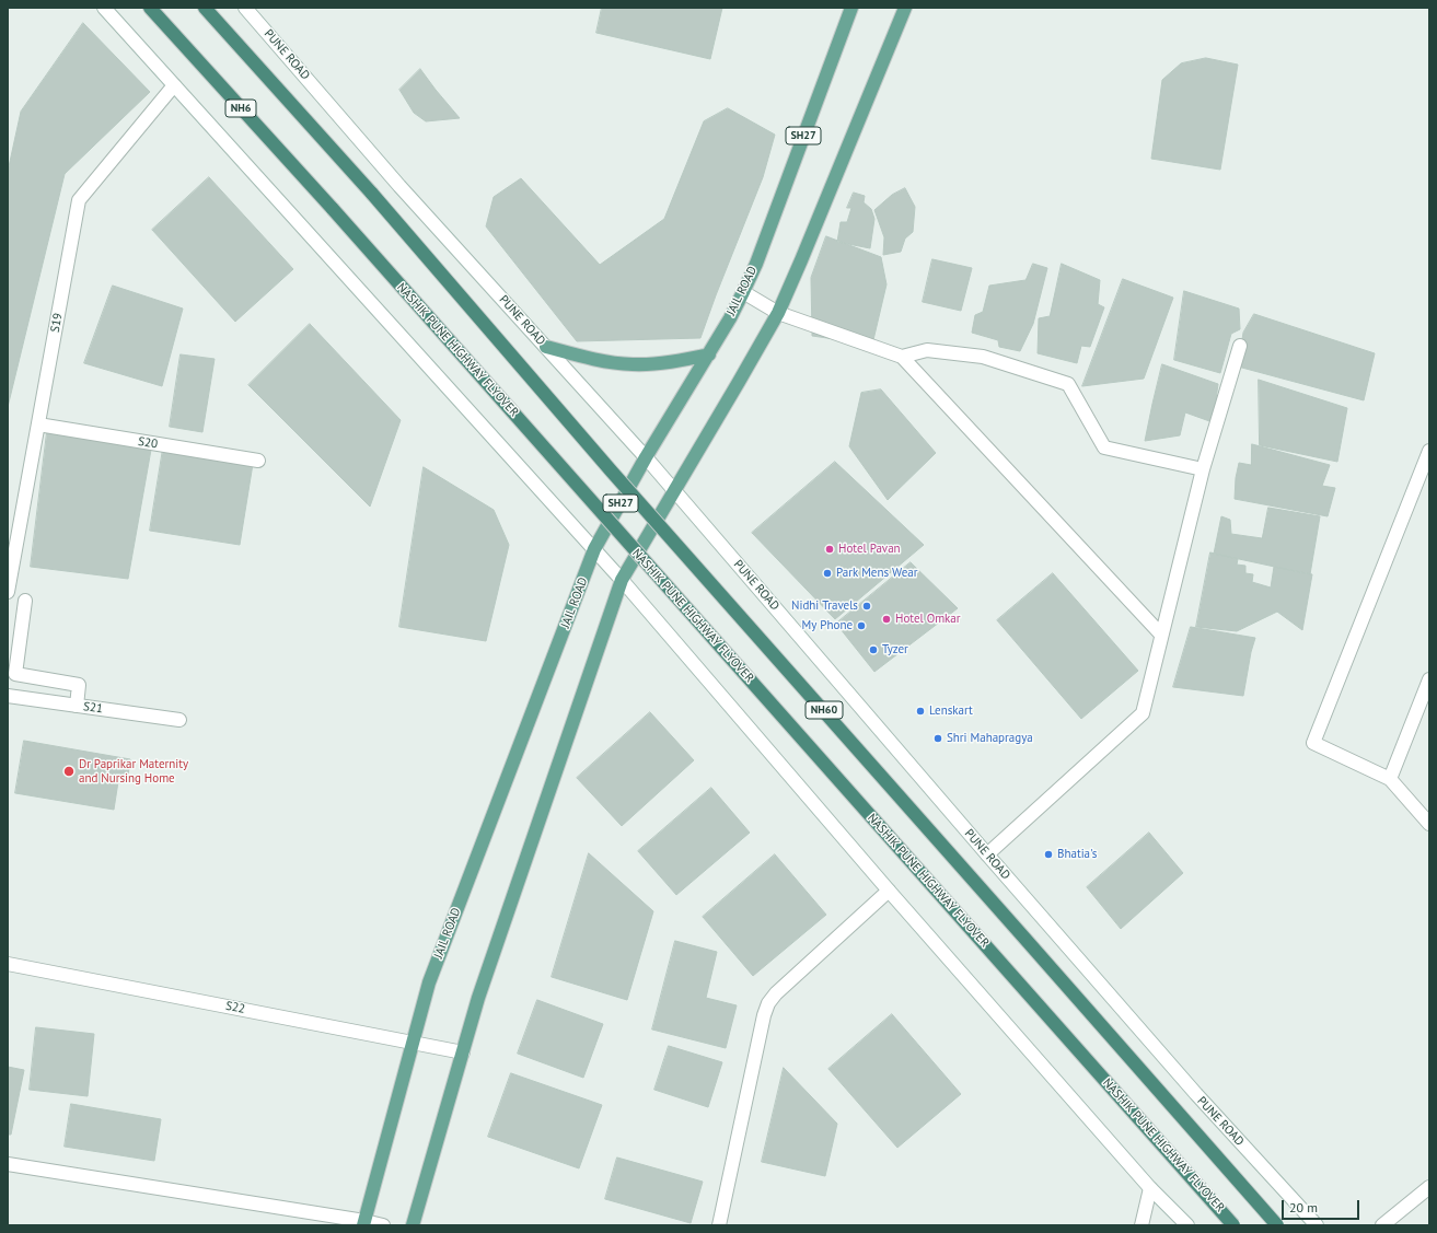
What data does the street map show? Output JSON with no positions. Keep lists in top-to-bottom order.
{
  "streets": {
    "highway": ["NH6", "NASHIK PUNE HIGHWAY FLYOVER", "NH60"],
    "main road": ["SH27", "JAIL ROAD"],
    "street": [
      "PUNE ROAD",
      "S19",
      "S20",
      "S21",
      "S22"
    ]
  },
  "crossings": [
    ["PUNE ROAD", "JAIL ROAD"],
    ["JAIL ROAD", "S22"],
    ["S19", "S20"]
  ],
  "places": [
    "Hotel Pavan",
    "Park Mens Wear",
    "Nidhi Travels",
    "Hotel Omkar",
    "My Phone",
    "Tyzer",
    "Lenskart",
    "Shri Mahapragya",
    "Dr Paprikar Maternity and Nursing Home",
    "Bhatia's"
  ],
  "scale_bar": "20 m"
}
